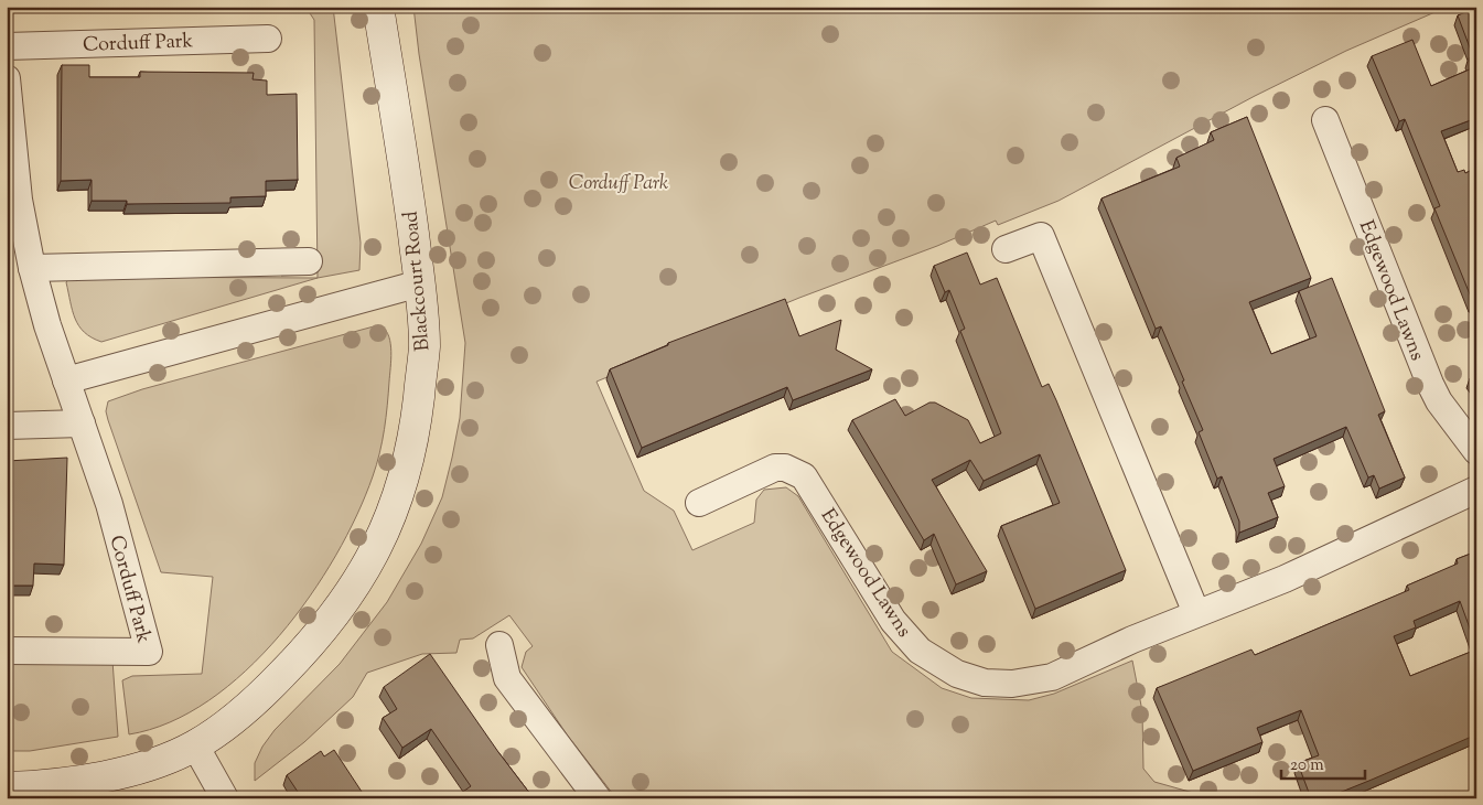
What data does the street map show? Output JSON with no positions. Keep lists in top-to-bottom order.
{
  "streets": {
    "street": ["Corduff Park", "Blackcourt Road", "Edgewood Lawns"]
  },
  "parks": ["Corduff Park"],
  "scale_bar": "20 m"
}
